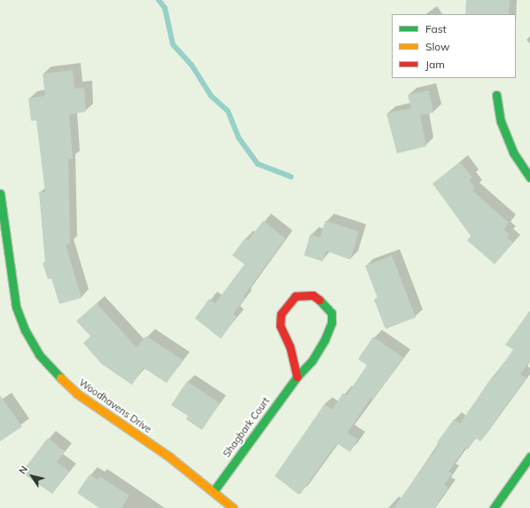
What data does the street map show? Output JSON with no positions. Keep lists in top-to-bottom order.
{
  "streets": {
    "street": ["Woodhavens Drive", "Shagbark Court"]
  },
  "crossings": [
    ["Woodhavens Drive", "Shagbark Court"]
  ],
  "legend": ["Fast", "Slow", "Jam"],
  "north": "top left"
}
